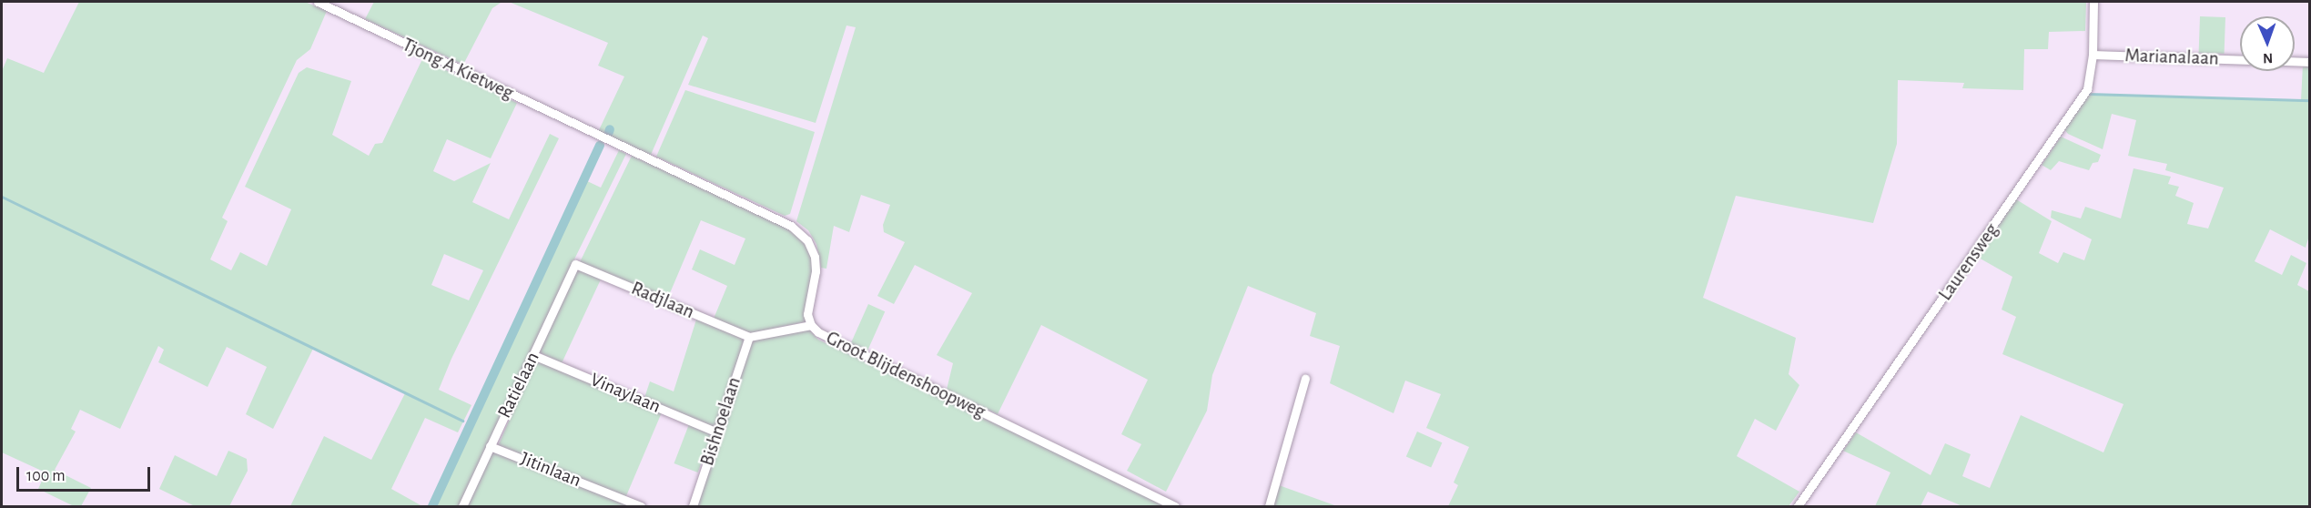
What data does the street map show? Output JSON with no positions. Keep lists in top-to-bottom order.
{
  "streets": {
    "street": [
      "Marianalaan",
      "Tjong A Kietweg",
      "Laurensweg",
      "Radjlaan",
      "Groot Blijdenshoopweg",
      "Ratielaan",
      "Vinaylaan",
      "Bishnoelaan",
      "Jitinlaan"
    ]
  },
  "crossings": [
    ["Marianalaan", "Laurensweg"],
    ["Tjong A Kietweg", "Groot Blijdenshoopweg"],
    ["Radjlaan", "Ratielaan"],
    ["Radjlaan", "Bishnoelaan"],
    ["Ratielaan", "Vinaylaan"],
    ["Ratielaan", "Jitinlaan"],
    ["Vinaylaan", "Bishnoelaan"]
  ],
  "scale_bar": "100 m",
  "north": "bottom"
}
